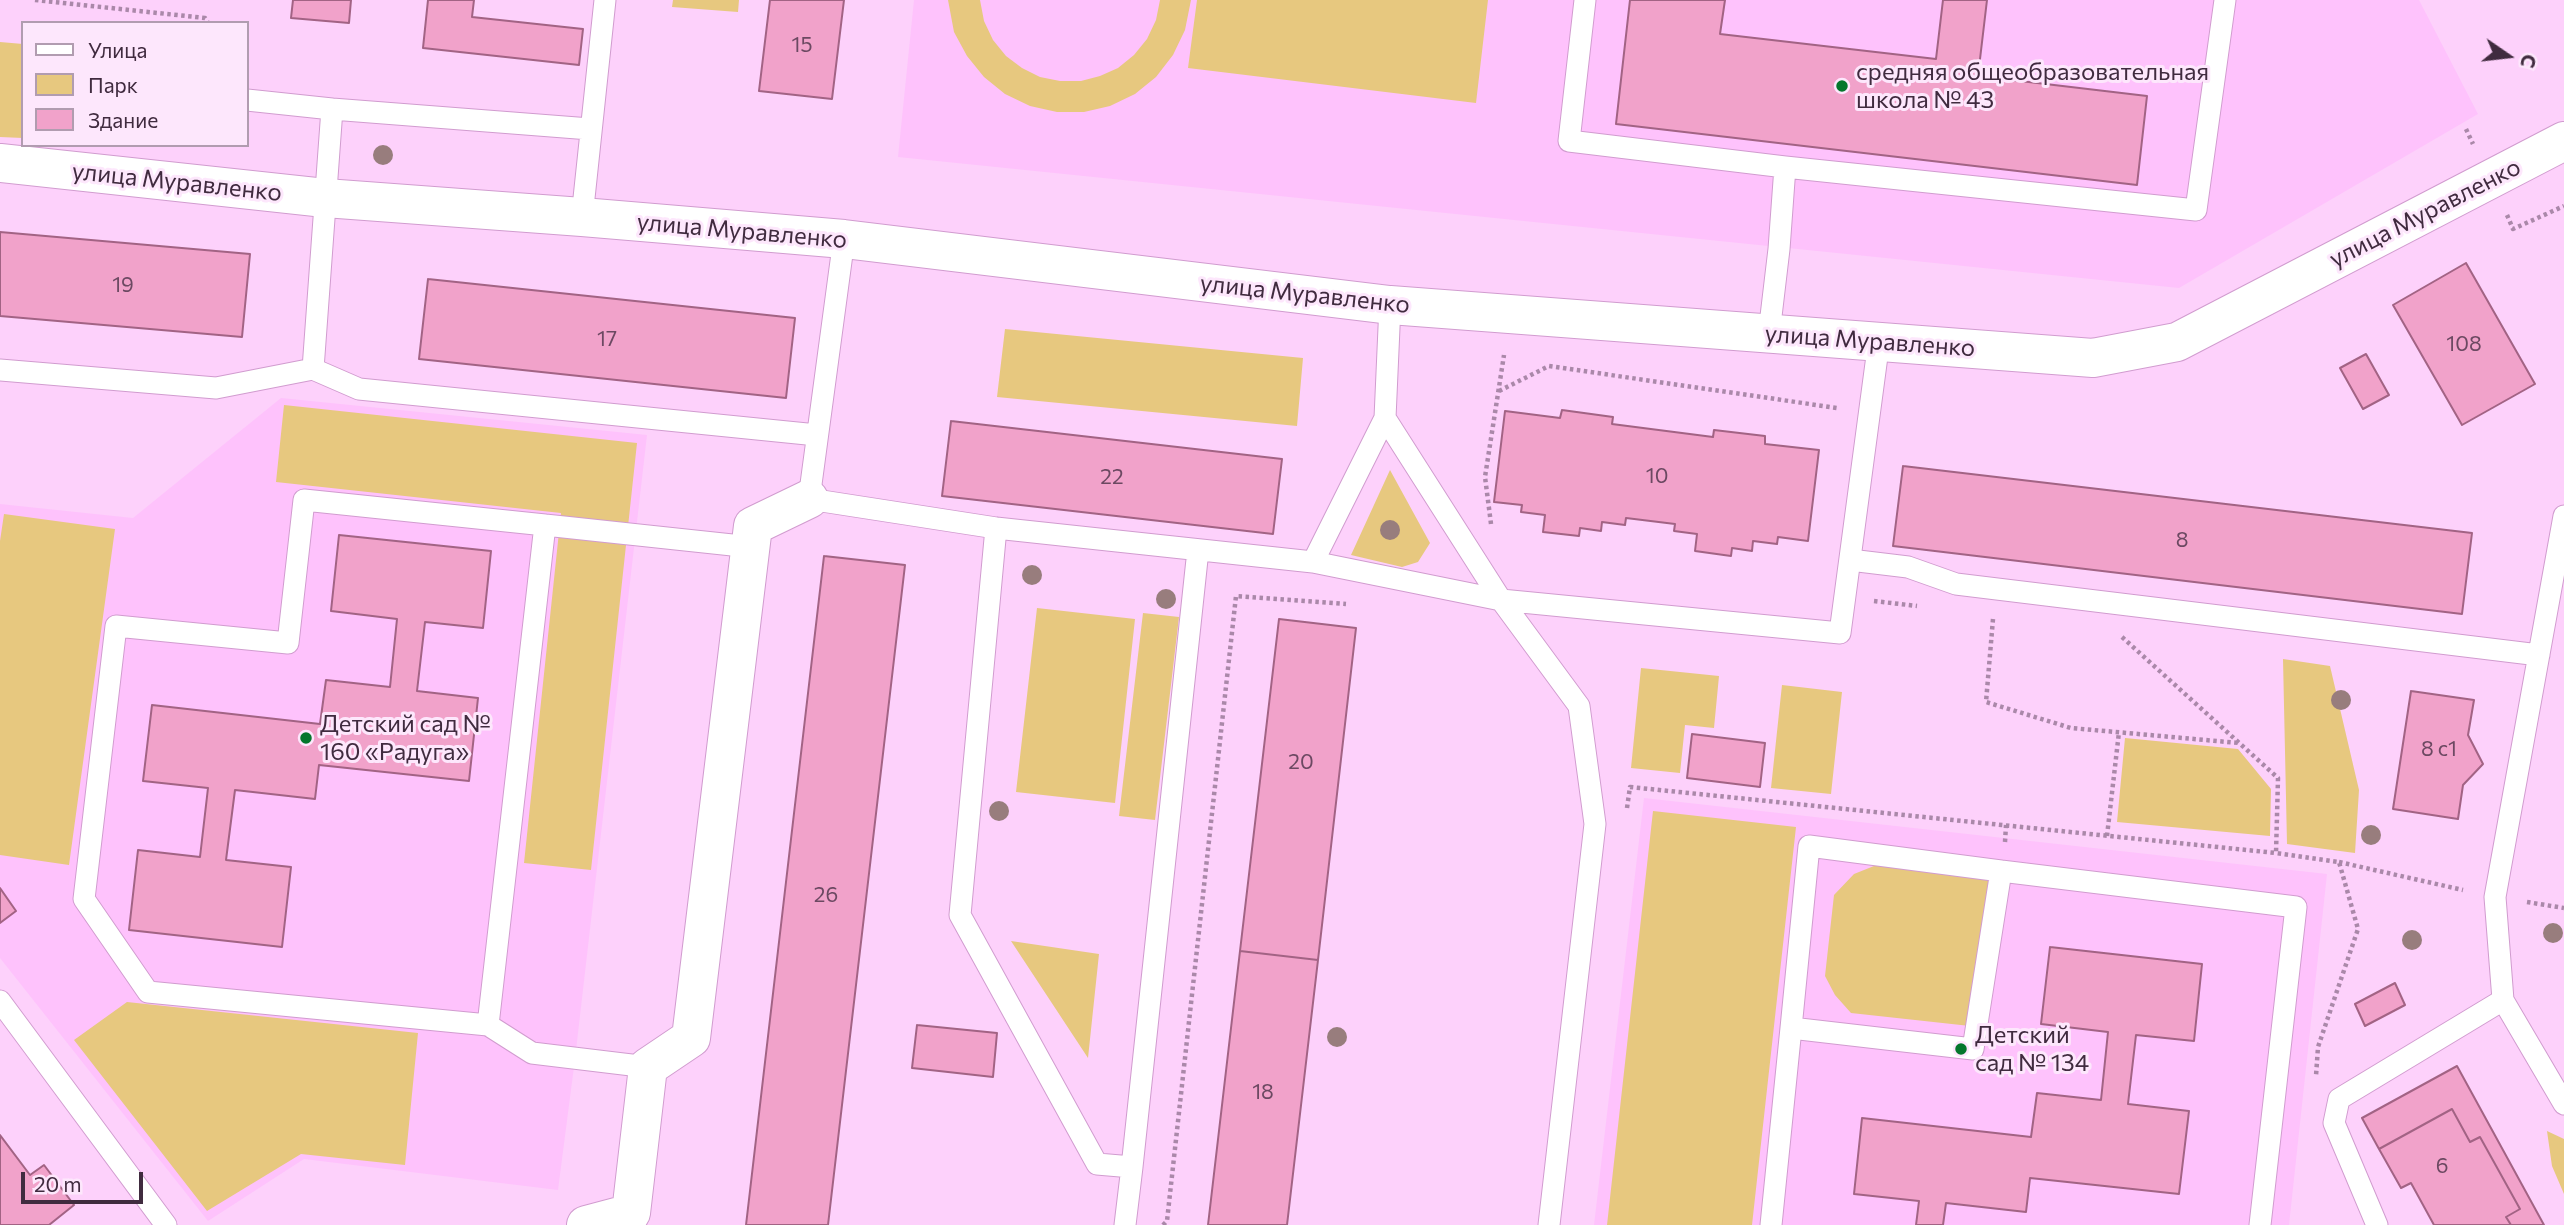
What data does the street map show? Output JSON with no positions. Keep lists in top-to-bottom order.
{
  "streets": {
    "street": ["улица Муравленко"]
  },
  "places": ["средняя общеобразовательная школа № 43", "Детский сад № 160 «Радуга»", "Детский сад № 134"],
  "house_numbers": [
    "15",
    "19",
    "17",
    "108",
    "10",
    "22",
    "8",
    "8 с1",
    "20",
    "26",
    "18",
    "6"
  ],
  "legend": ["Улица", "Парк", "Здание"],
  "scale_bar": "20 m",
  "north": "right"
}
